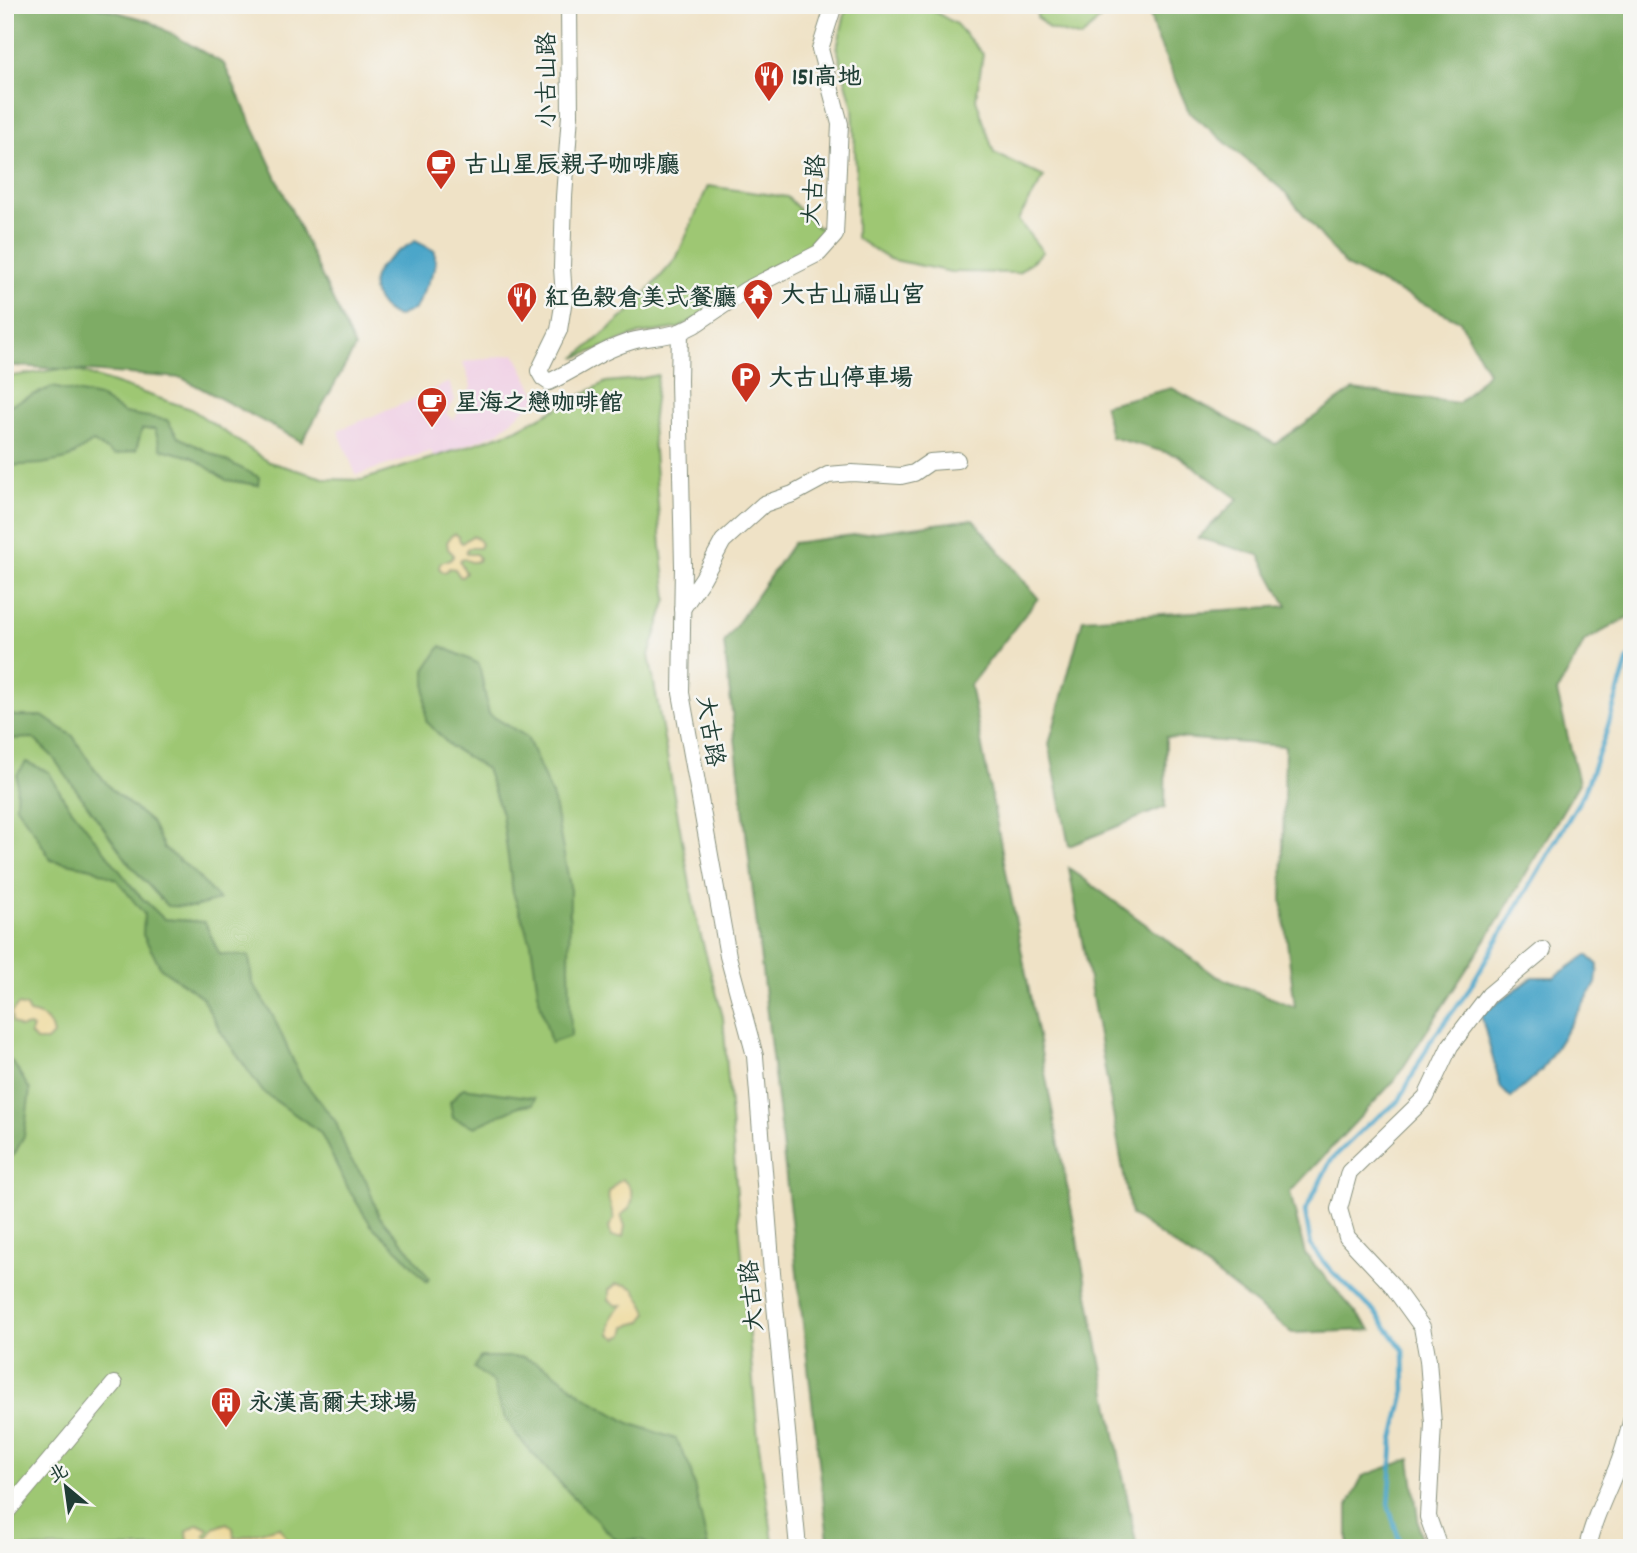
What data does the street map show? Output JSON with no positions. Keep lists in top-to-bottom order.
{
  "streets": {
    "street": ["小古山路", "大古路"]
  },
  "crossings": [
    ["小古山路", "大古路"]
  ],
  "places": {
    "restaurant": ["151高地", "紅色榖倉美式餐廳"],
    "cafe": ["古山星辰親子咖啡廳", "星海之戀咖啡館"],
    "temple": ["大古山福山宮"],
    "parking": ["大古山停車場"],
    "building": ["永漢高爾夫球場"]
  },
  "north": "top left"
}
